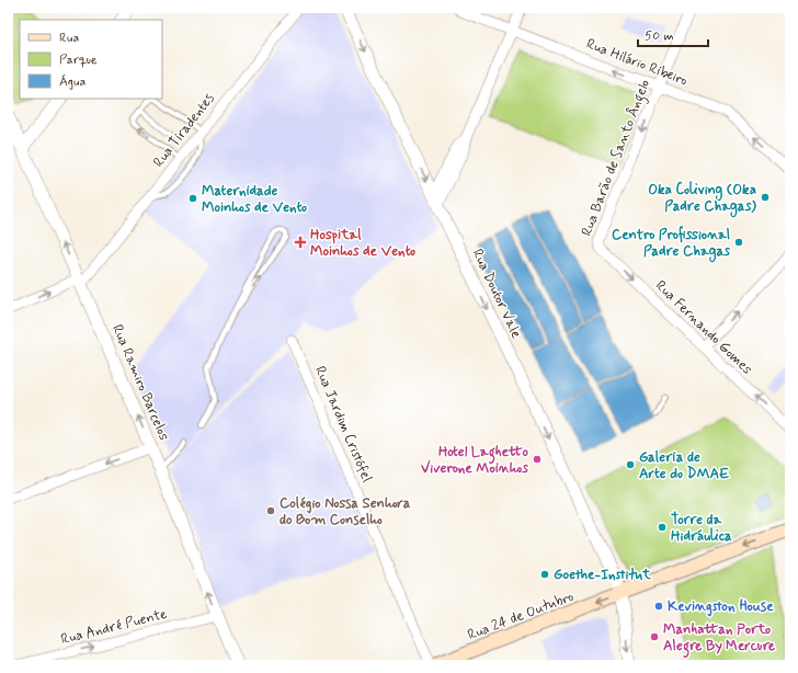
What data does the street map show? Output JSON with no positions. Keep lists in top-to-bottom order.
{
  "streets": {
    "main road": ["Rua 24 de Outubro"],
    "street": [
      "Rua Hilário Ribeiro",
      "Rua Tiradentes",
      "Rua Barão de Santo Ângelo",
      "Rua Doutor Vale",
      "Rua Fernando Gomes",
      "Rua Ramiro Barcelos",
      "Rua Jardim Cristófel",
      "Rua André Puente"
    ]
  },
  "crossings": [
    ["Rua Hilário Ribeiro", "Rua Barão de Santo Ângelo"],
    ["Rua Tiradentes", "Rua Ramiro Barcelos"],
    ["Rua Barão de Santo Ângelo", "Rua Fernando Gomes"],
    ["Rua Doutor Vale", "Rua 24 de Outubro"],
    ["Rua Ramiro Barcelos", "Rua André Puente"]
  ],
  "one_way": [
    "Rua Hilário Ribeiro",
    "Rua Barão de Santo Ângelo",
    "Rua Doutor Vale",
    "Rua Ramiro Barcelos",
    "Rua 24 de Outubro",
    "Rua André Puente"
  ],
  "places": {
    "other": [
      "Oka Coliving (Oka Padre Chagas)",
      "Maternidade Moinhos de Vento",
      "Centro Profissional Padre Chagas",
      "Hotel Laghetto Viverone Moinhos",
      "Galeria de Arte do DMAE",
      "Colégio Nossa Senhora do Bom Conselho",
      "Torre da Hidráulica",
      "Goethe-Institut",
      "Kevingston House",
      "Manhattan Porto Alegre By Mercure"
    ],
    "health": ["Hospital Moinhos de Vento"]
  },
  "legend": ["Rua", "Parque", "Água"],
  "scale_bar": "50 m"
}
